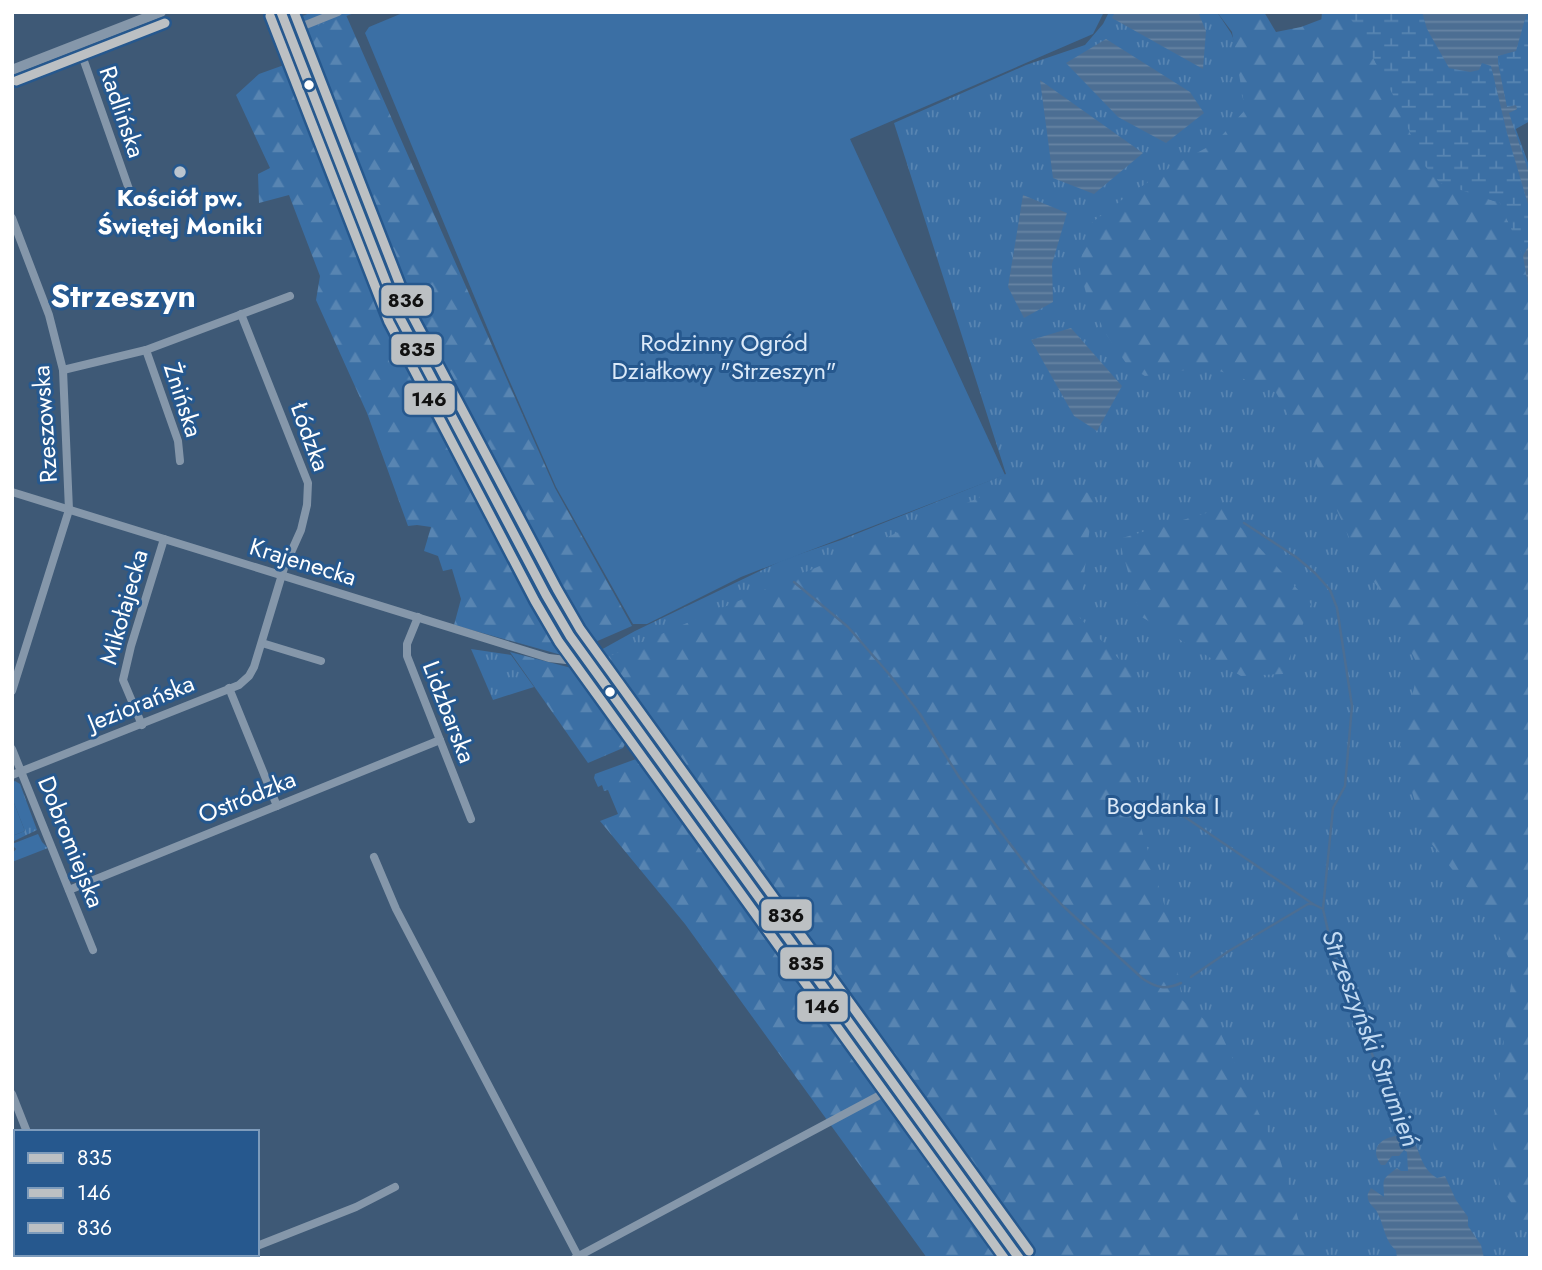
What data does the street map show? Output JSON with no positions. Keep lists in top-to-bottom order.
{
  "streets": {
    "street": [
      "Radlińska",
      "Żnińska",
      "Rzeszowska",
      "Łódzka",
      "Krajenecka",
      "Mikołajecka",
      "Jeziorańska",
      "Lidzbarska",
      "Ostródzka",
      "Dobromiejska"
    ]
  },
  "crossings": [
    ["Rzeszowska", "Krajenecka"],
    ["Łódzka", "Krajenecka"],
    ["Łódzka", "Jeziorańska"],
    ["Krajenecka", "Mikołajecka"],
    ["Krajenecka", "Jeziorańska"],
    ["Krajenecka", "Lidzbarska"],
    ["Mikołajecka", "Jeziorańska"],
    ["Jeziorańska", "Dobromiejska"],
    ["Lidzbarska", "Ostródzka"],
    ["Ostródzka", "Dobromiejska"]
  ],
  "districts": ["Strzeszyn"],
  "water": ["Strzeszyński Strumień"],
  "parks": ["Rodzinny Ogród Działkowy \"Strzeszyn\"", "Bogdanka I"],
  "places": ["Kościół pw. Świętej Moniki"],
  "lines": ["transit line 835", "transit line 836", "transit line 146"],
  "legend": ["835", "146", "836"]
}
